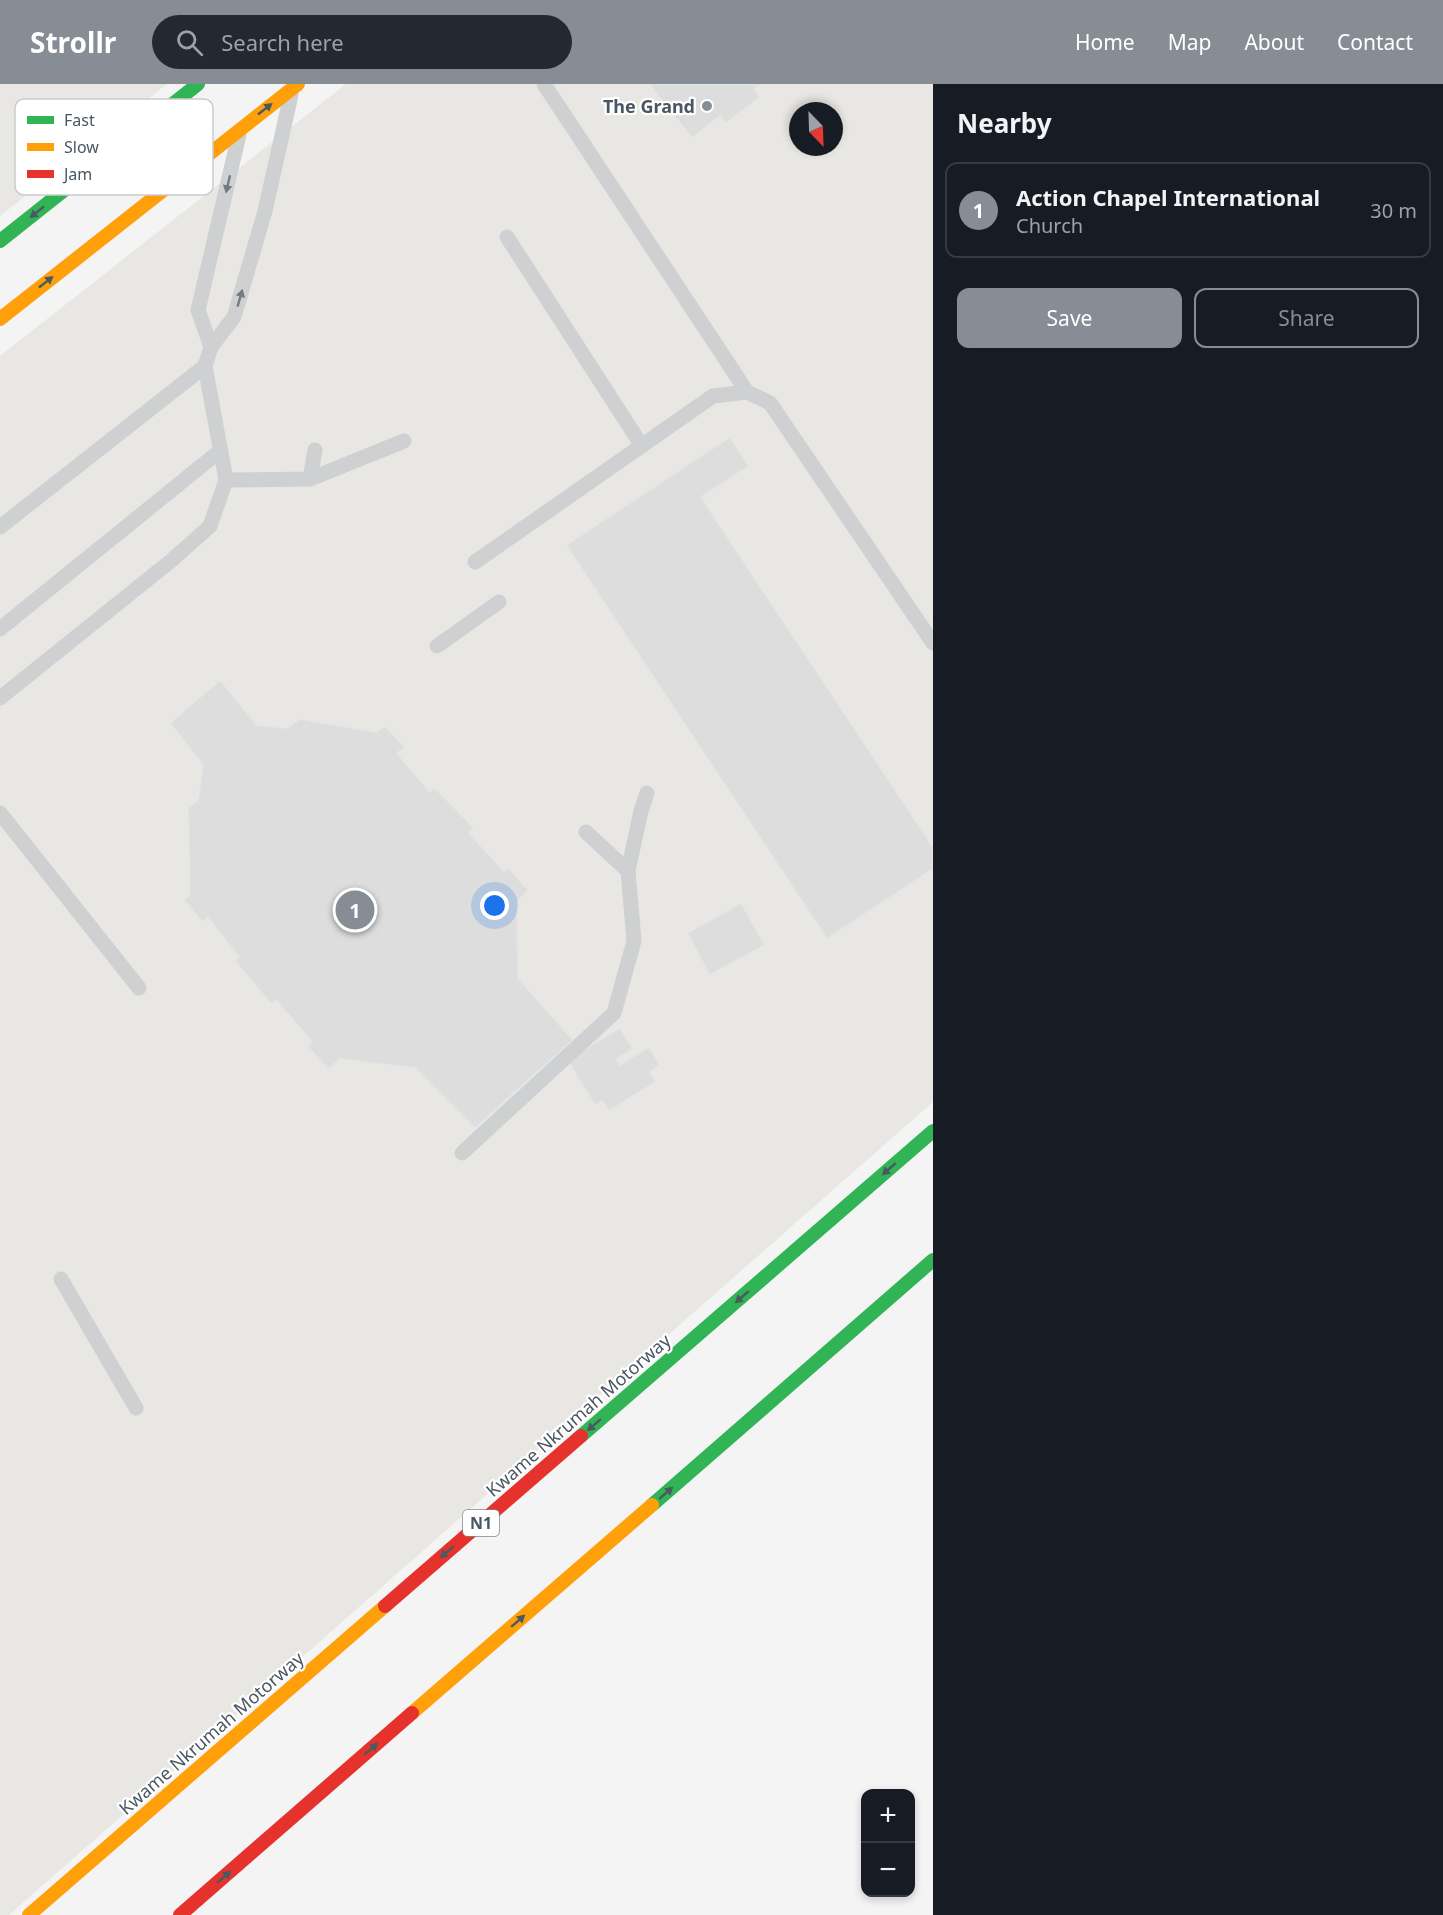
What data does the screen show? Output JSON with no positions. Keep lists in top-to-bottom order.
{
  "streets": {
    "main road": ["Kwame Nkrumah Motorway", "N1"]
  },
  "places": ["The Grand"],
  "legend": ["Fast", "Slow", "Jam"],
  "north": "bottom right",
  "page": {
    "header": "Strollr",
    "search": "Search here",
    "nav": [
      "Home",
      "Map",
      "About",
      "Contact"
    ],
    "heading": "Nearby",
    "list": [
      {
        "mark": "1",
        "name": "Action Chapel International",
        "note": "Church",
        "value": "30 m"
      }
    ],
    "buttons": ["Save", "Share"],
    "pins": "1",
    "map_buttons": ["+", "−"]
  }
}
